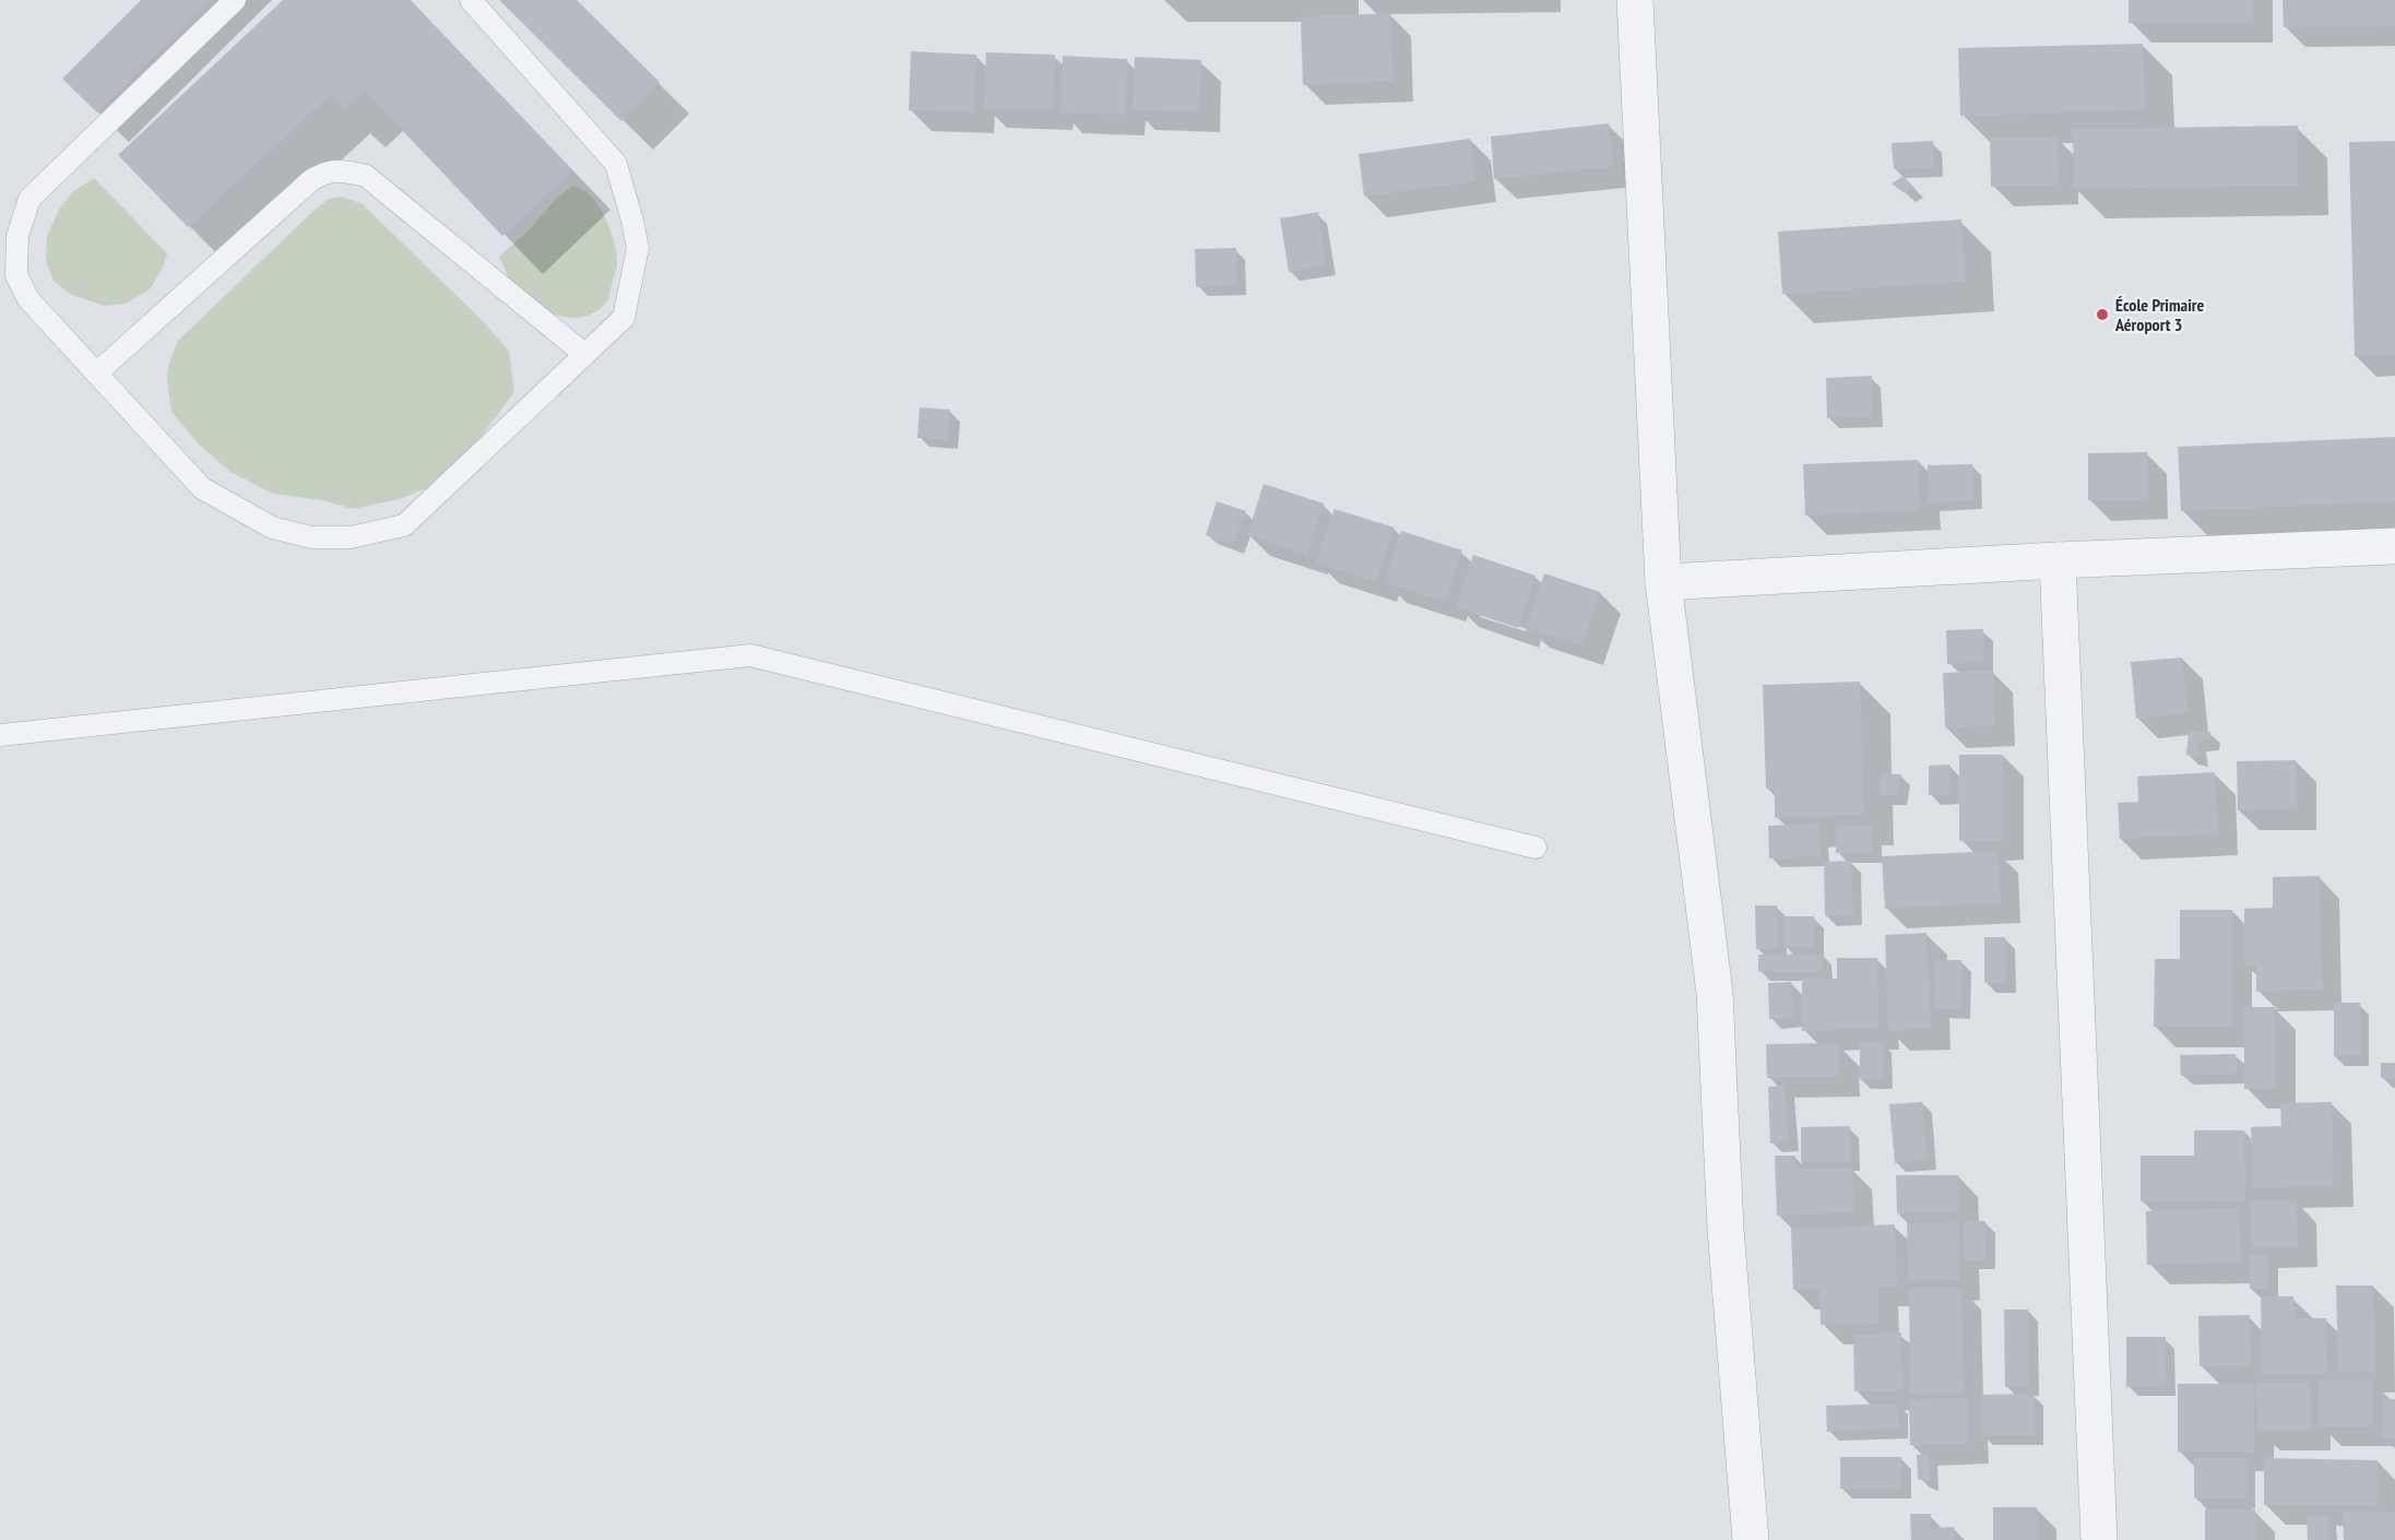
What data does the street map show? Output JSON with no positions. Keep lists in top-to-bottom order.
{
  "places": ["École Primaire Aéroport 3"]
}
